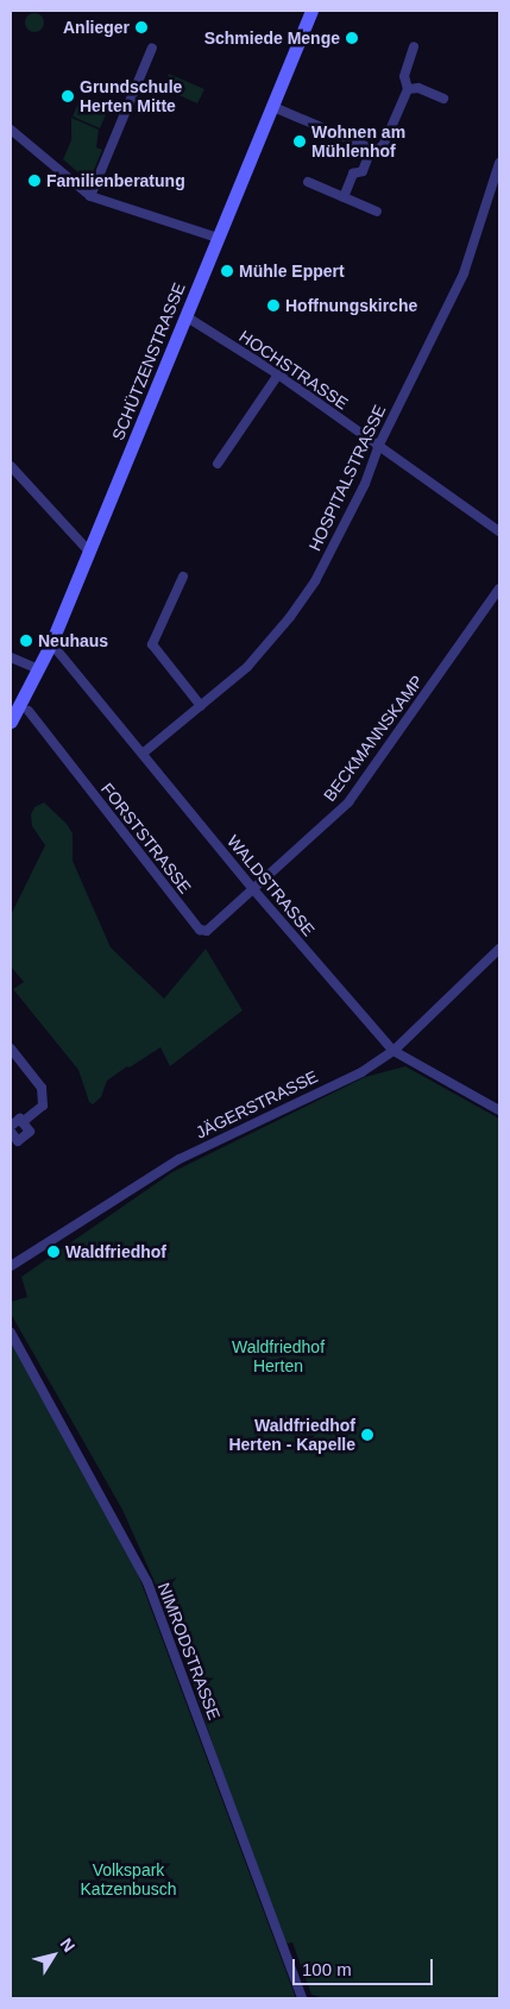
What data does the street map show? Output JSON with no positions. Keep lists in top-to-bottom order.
{
  "streets": {
    "main road": ["SCHÜTZENSTRASSE"],
    "street": [
      "HOCHSTRASSE",
      "HOSPITALSTRASSE",
      "BECKMANNSKAMP",
      "FORSTSTRASSE",
      "WALDSTRASSE",
      "JÄGERSTRASSE",
      "NIMRODSTRASSE"
    ]
  },
  "crossings": [
    ["SCHÜTZENSTRASSE", "HOCHSTRASSE"],
    ["SCHÜTZENSTRASSE", "WALDSTRASSE"],
    ["HOCHSTRASSE", "HOSPITALSTRASSE"],
    ["HOSPITALSTRASSE", "WALDSTRASSE"],
    ["BECKMANNSKAMP", "FORSTSTRASSE"],
    ["BECKMANNSKAMP", "WALDSTRASSE"],
    ["FORSTSTRASSE", "WALDSTRASSE"],
    ["WALDSTRASSE", "JÄGERSTRASSE"]
  ],
  "parks": ["Waldfriedhof Herten", "Volkspark Katzenbusch"],
  "places": [
    "Anlieger",
    "Schmiede Menge",
    "Grundschule Herten Mitte",
    "Wohnen am Mühlenhof",
    "Familienberatung",
    "Mühle Eppert",
    "Hoffnungskirche",
    "Neuhaus",
    "Waldfriedhof",
    "Waldfriedhof Herten - Kapelle"
  ],
  "scale_bar": "100 m",
  "north": "top right"
}
